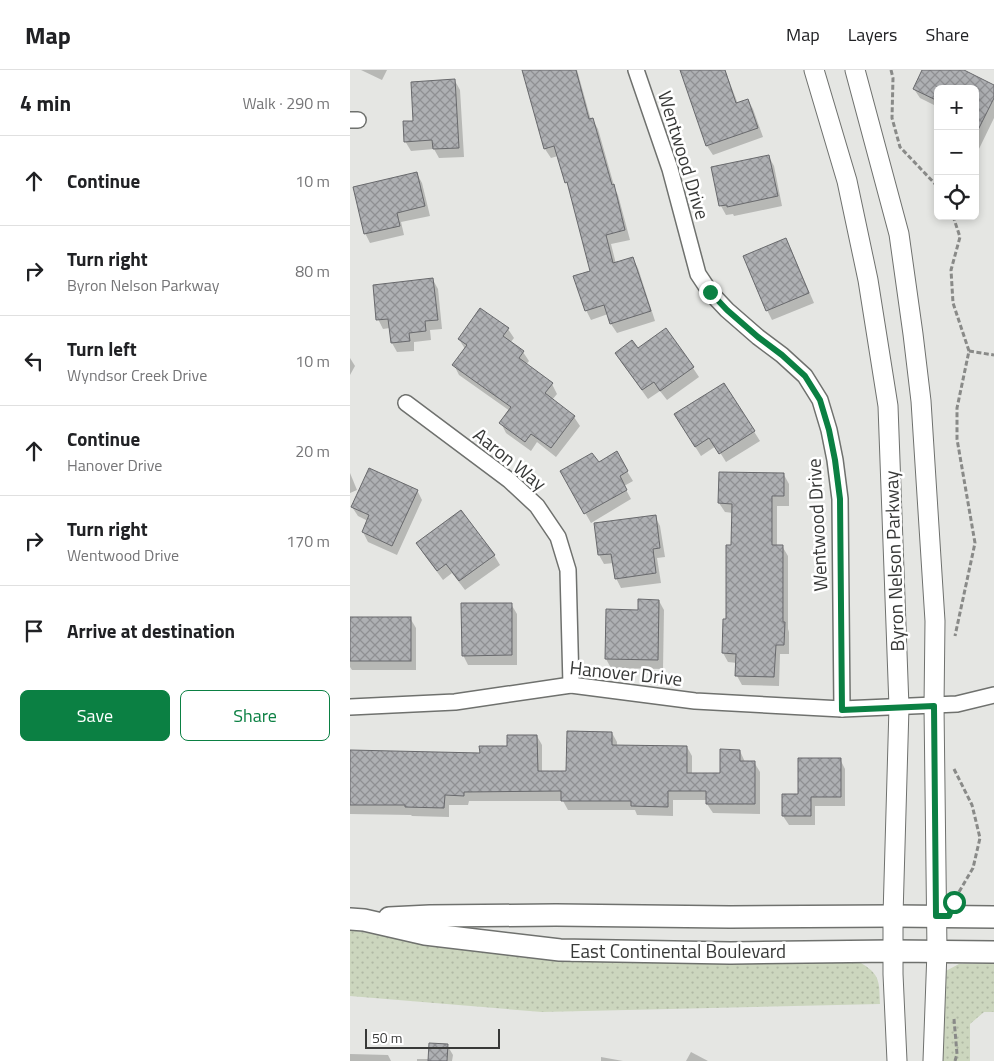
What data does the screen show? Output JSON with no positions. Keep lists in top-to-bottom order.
{
  "streets": {
    "main road": ["East Continental Boulevard"],
    "street": [
      "Wentwood Drive",
      "Aaron Way",
      "Byron Nelson Parkway",
      "Hanover Drive"
    ]
  },
  "crossings": [
    ["Wentwood Drive", "Hanover Drive"],
    ["Aaron Way", "Hanover Drive"],
    ["Byron Nelson Parkway", "Hanover Drive"],
    ["Byron Nelson Parkway", "East Continental Boulevard"]
  ],
  "scale_bar": "50 m",
  "page": {
    "header": "Map",
    "nav": ["Map", "Layers", "Share"],
    "heading": ["4 min", "Walk · 290 m"],
    "map_buttons": ["+", "−"],
    "list": [
      ["Continue", "10 m"],
      ["Turn right", "Byron Nelson Parkway", "80 m"],
      ["Turn left", "Wyndsor Creek Drive", "10 m"],
      ["Continue", "Hanover Drive", "20 m"],
      ["Turn right", "Wentwood Drive", "170 m"],
      "Arrive at destination"
    ],
    "buttons": ["Save", "Share"],
    "scale": "50 m"
  }
}
